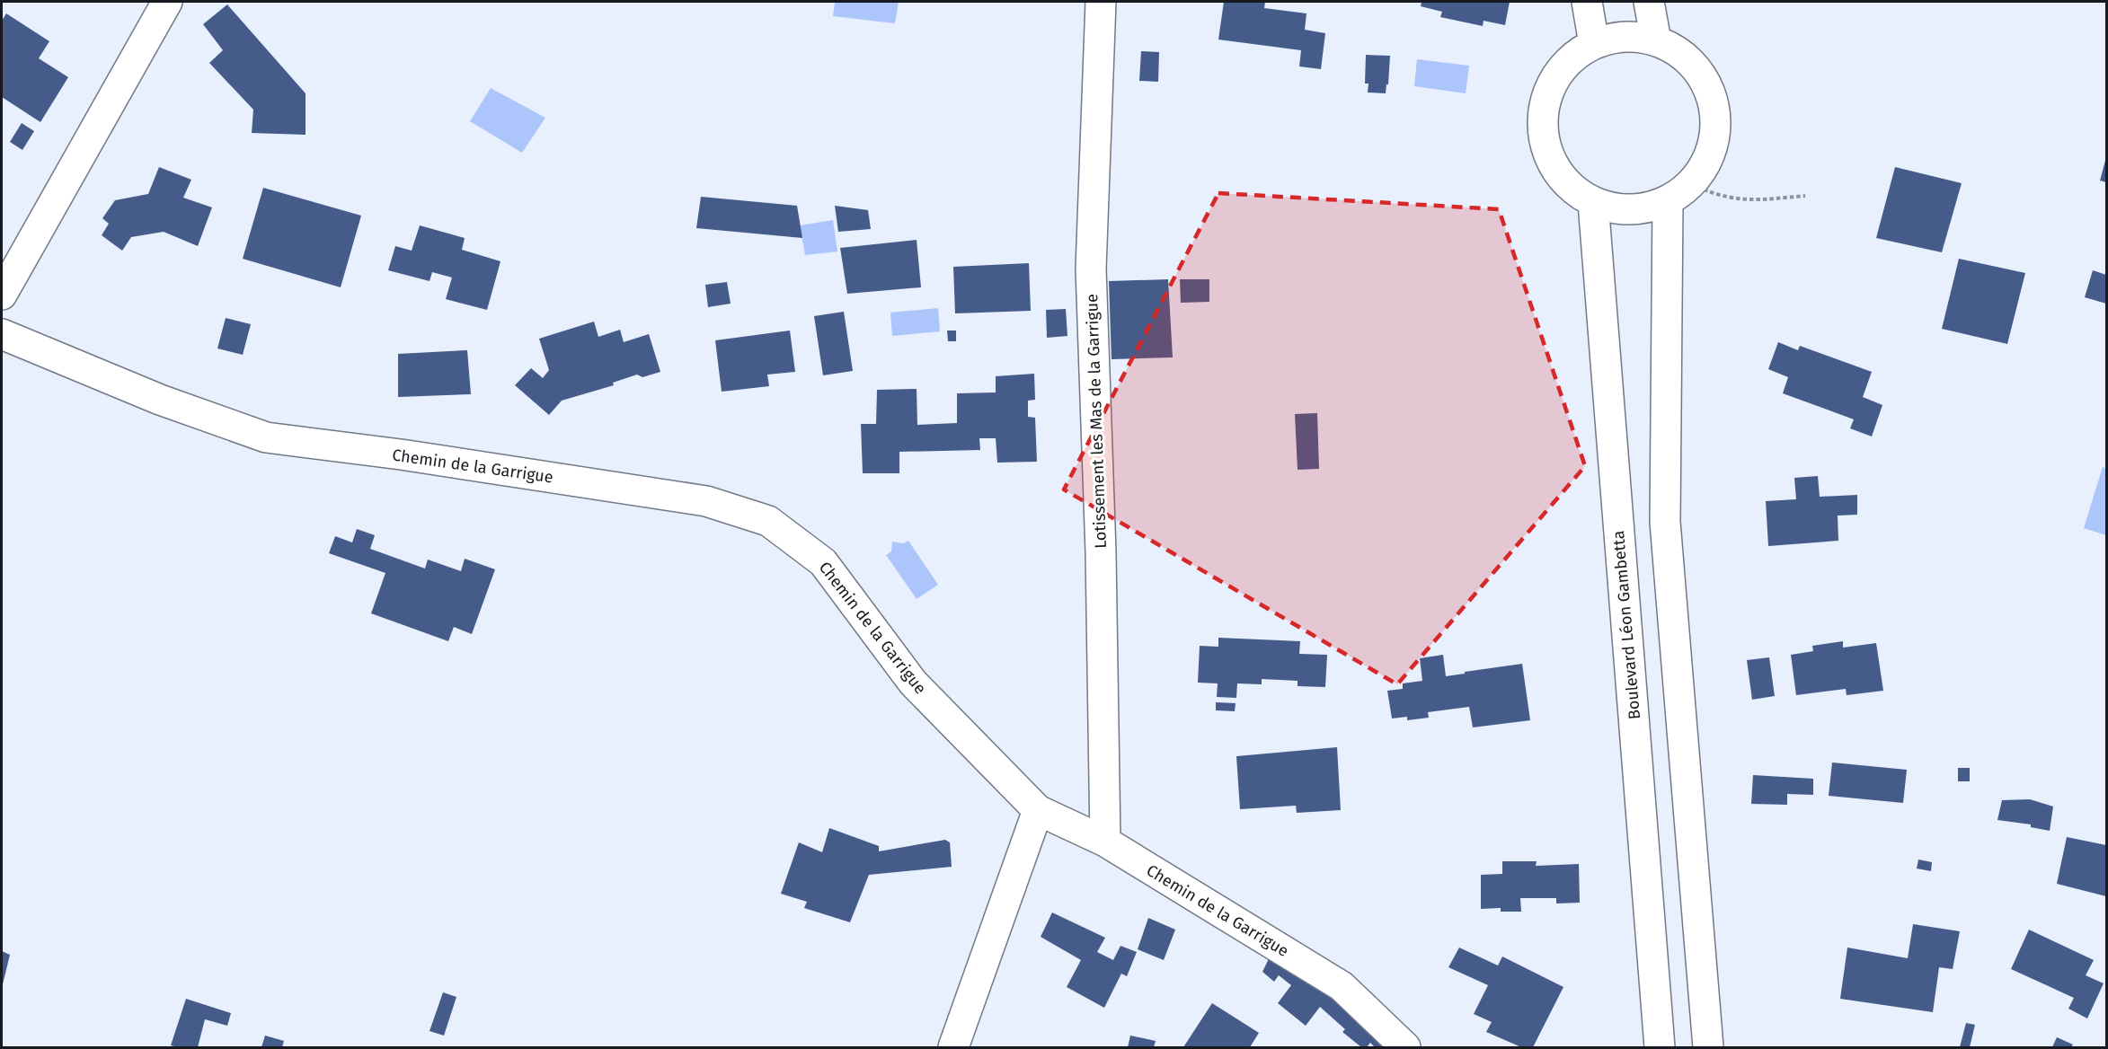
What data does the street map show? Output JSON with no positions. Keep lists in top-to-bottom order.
{
  "streets": {
    "street": ["Lotissement les Mas de la Garrigue", "Chemin de la Garrigue", "Boulevard Léon Gambetta"]
  },
  "crossings": [
    ["Lotissement les Mas de la Garrigue", "Chemin de la Garrigue"]
  ]
}
